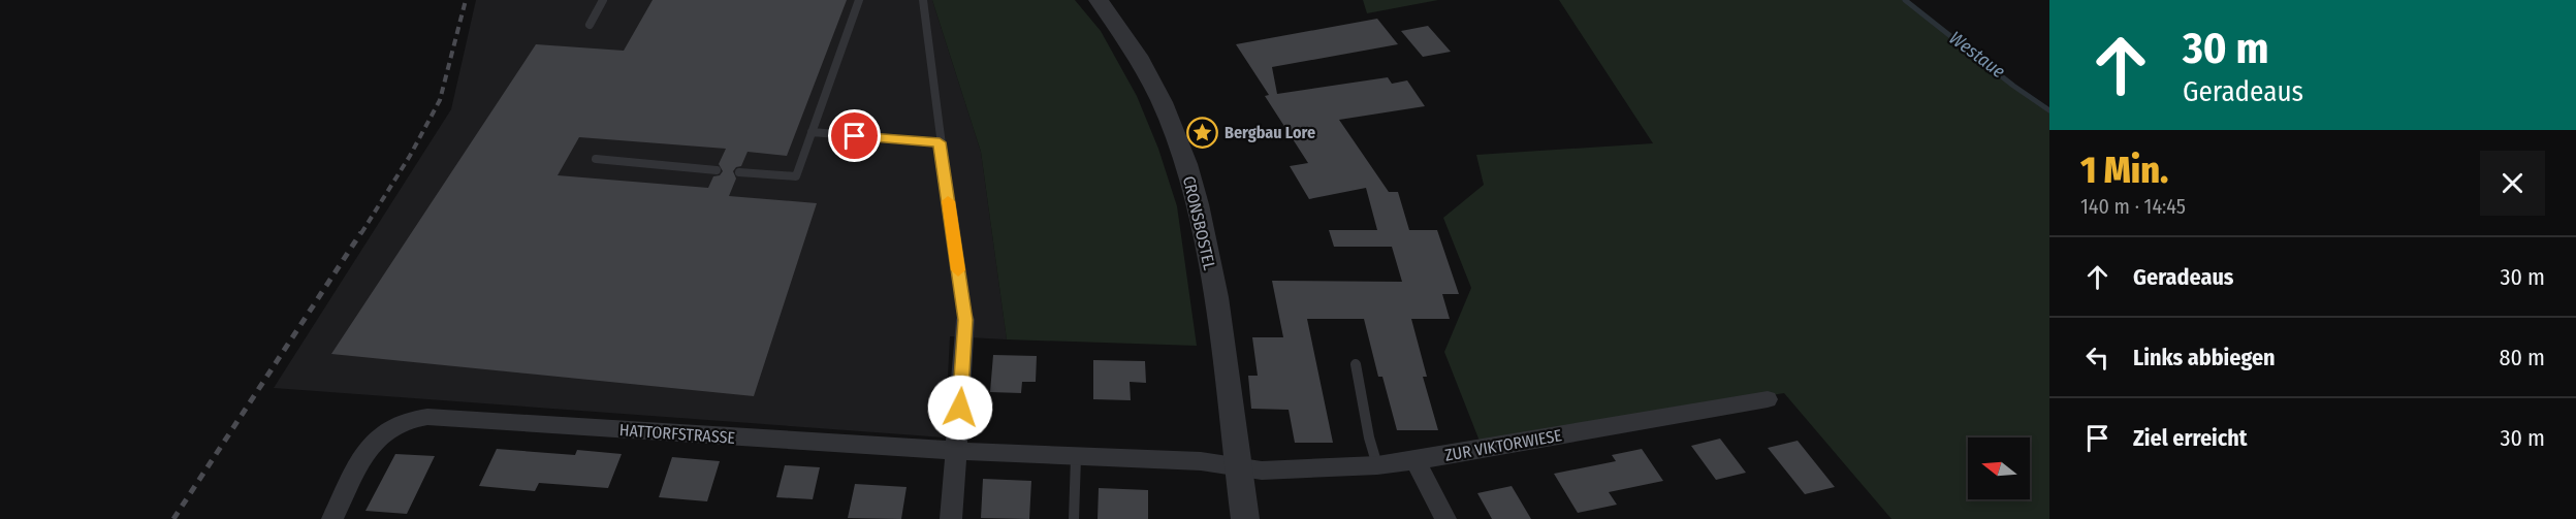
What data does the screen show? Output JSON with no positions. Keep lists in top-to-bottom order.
{
  "streets": {
    "street": ["CRONSBOSTEL", "HATTORFSTRASSE", "ZUR VIKTORWIESE"]
  },
  "crossings": [
    ["CRONSBOSTEL", "HATTORFSTRASSE"],
    ["CRONSBOSTEL", "ZUR VIKTORWIESE"],
    ["HATTORFSTRASSE", "ZUR VIKTORWIESE"]
  ],
  "water": ["Westaue"],
  "places": {
    "place": ["Bergbau Lore"]
  },
  "north": "left",
  "page": {
    "turn": ["30 m", "Geradeaus"],
    "heading": ["1 Min.", "140 m · 14:45"],
    "list": [
      {
        "name": "Geradeaus",
        "value": "30 m"
      },
      {
        "name": "Links abbiegen",
        "value": "80 m"
      },
      {
        "name": "Ziel erreicht",
        "value": "30 m"
      }
    ]
  }
}
